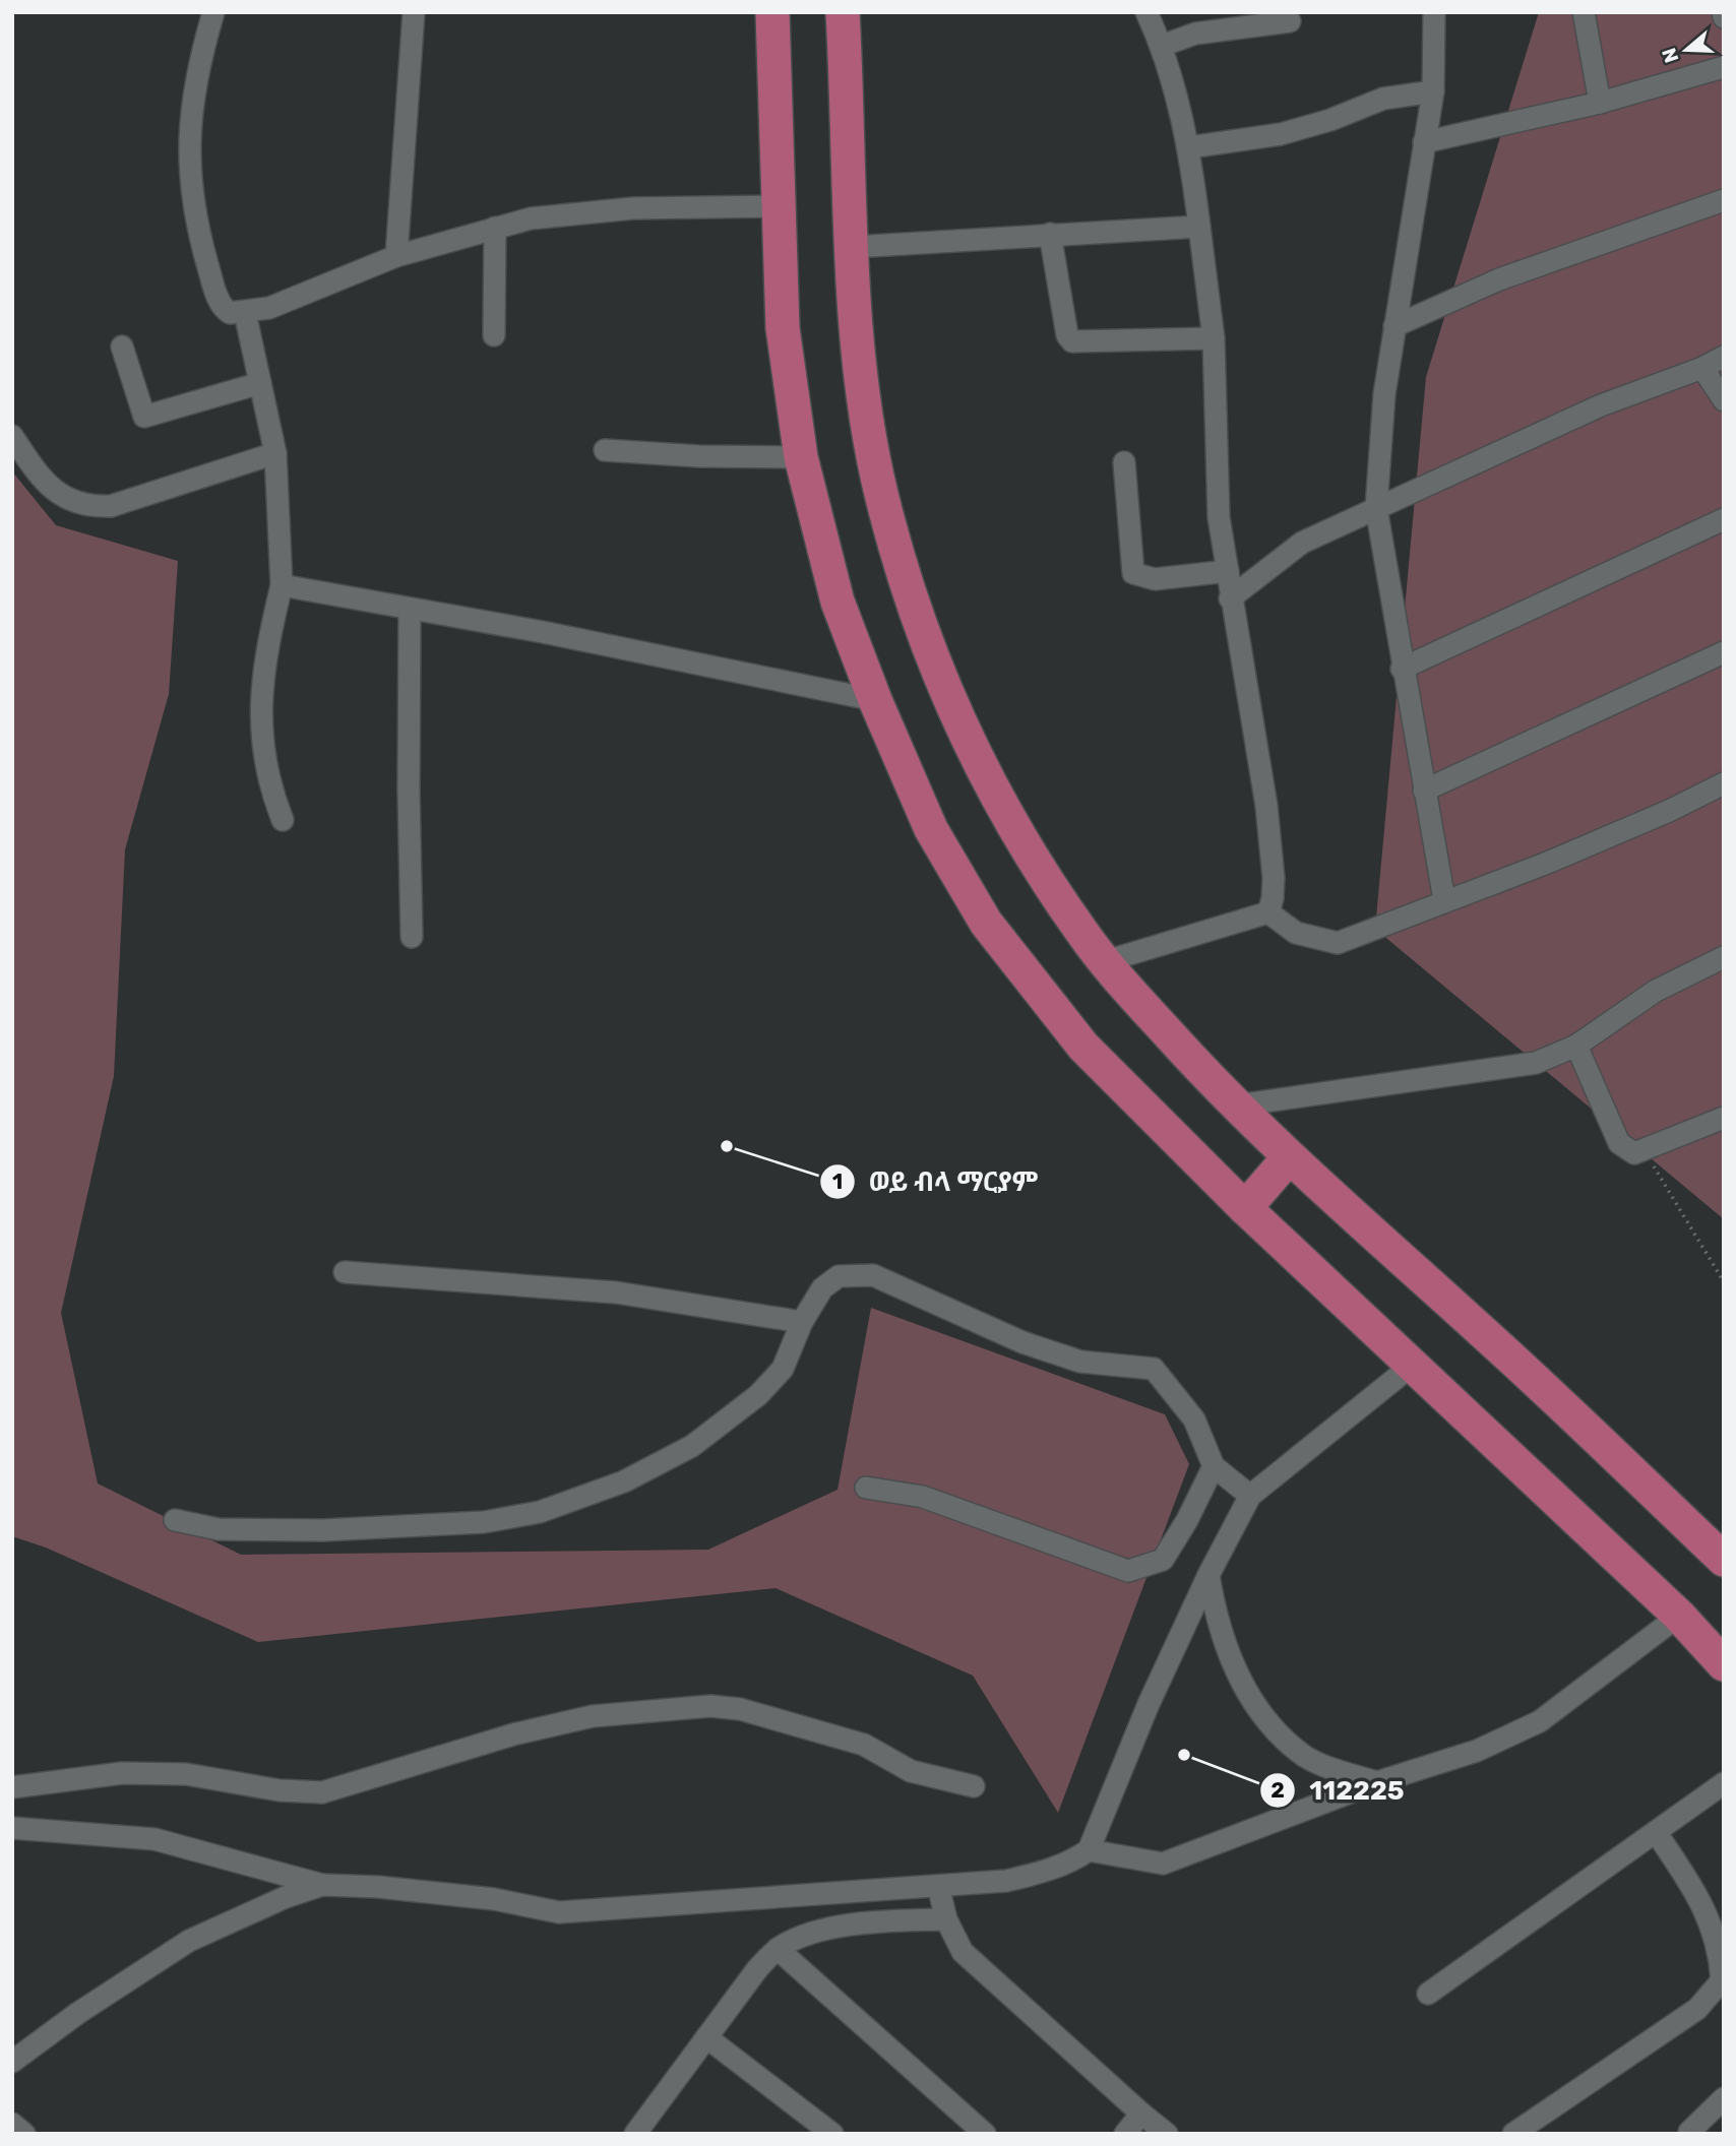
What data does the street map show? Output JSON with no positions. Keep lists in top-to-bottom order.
{
  "places": ["ወይ ብላ ማርያም", "112225"],
  "north": "left"
}
